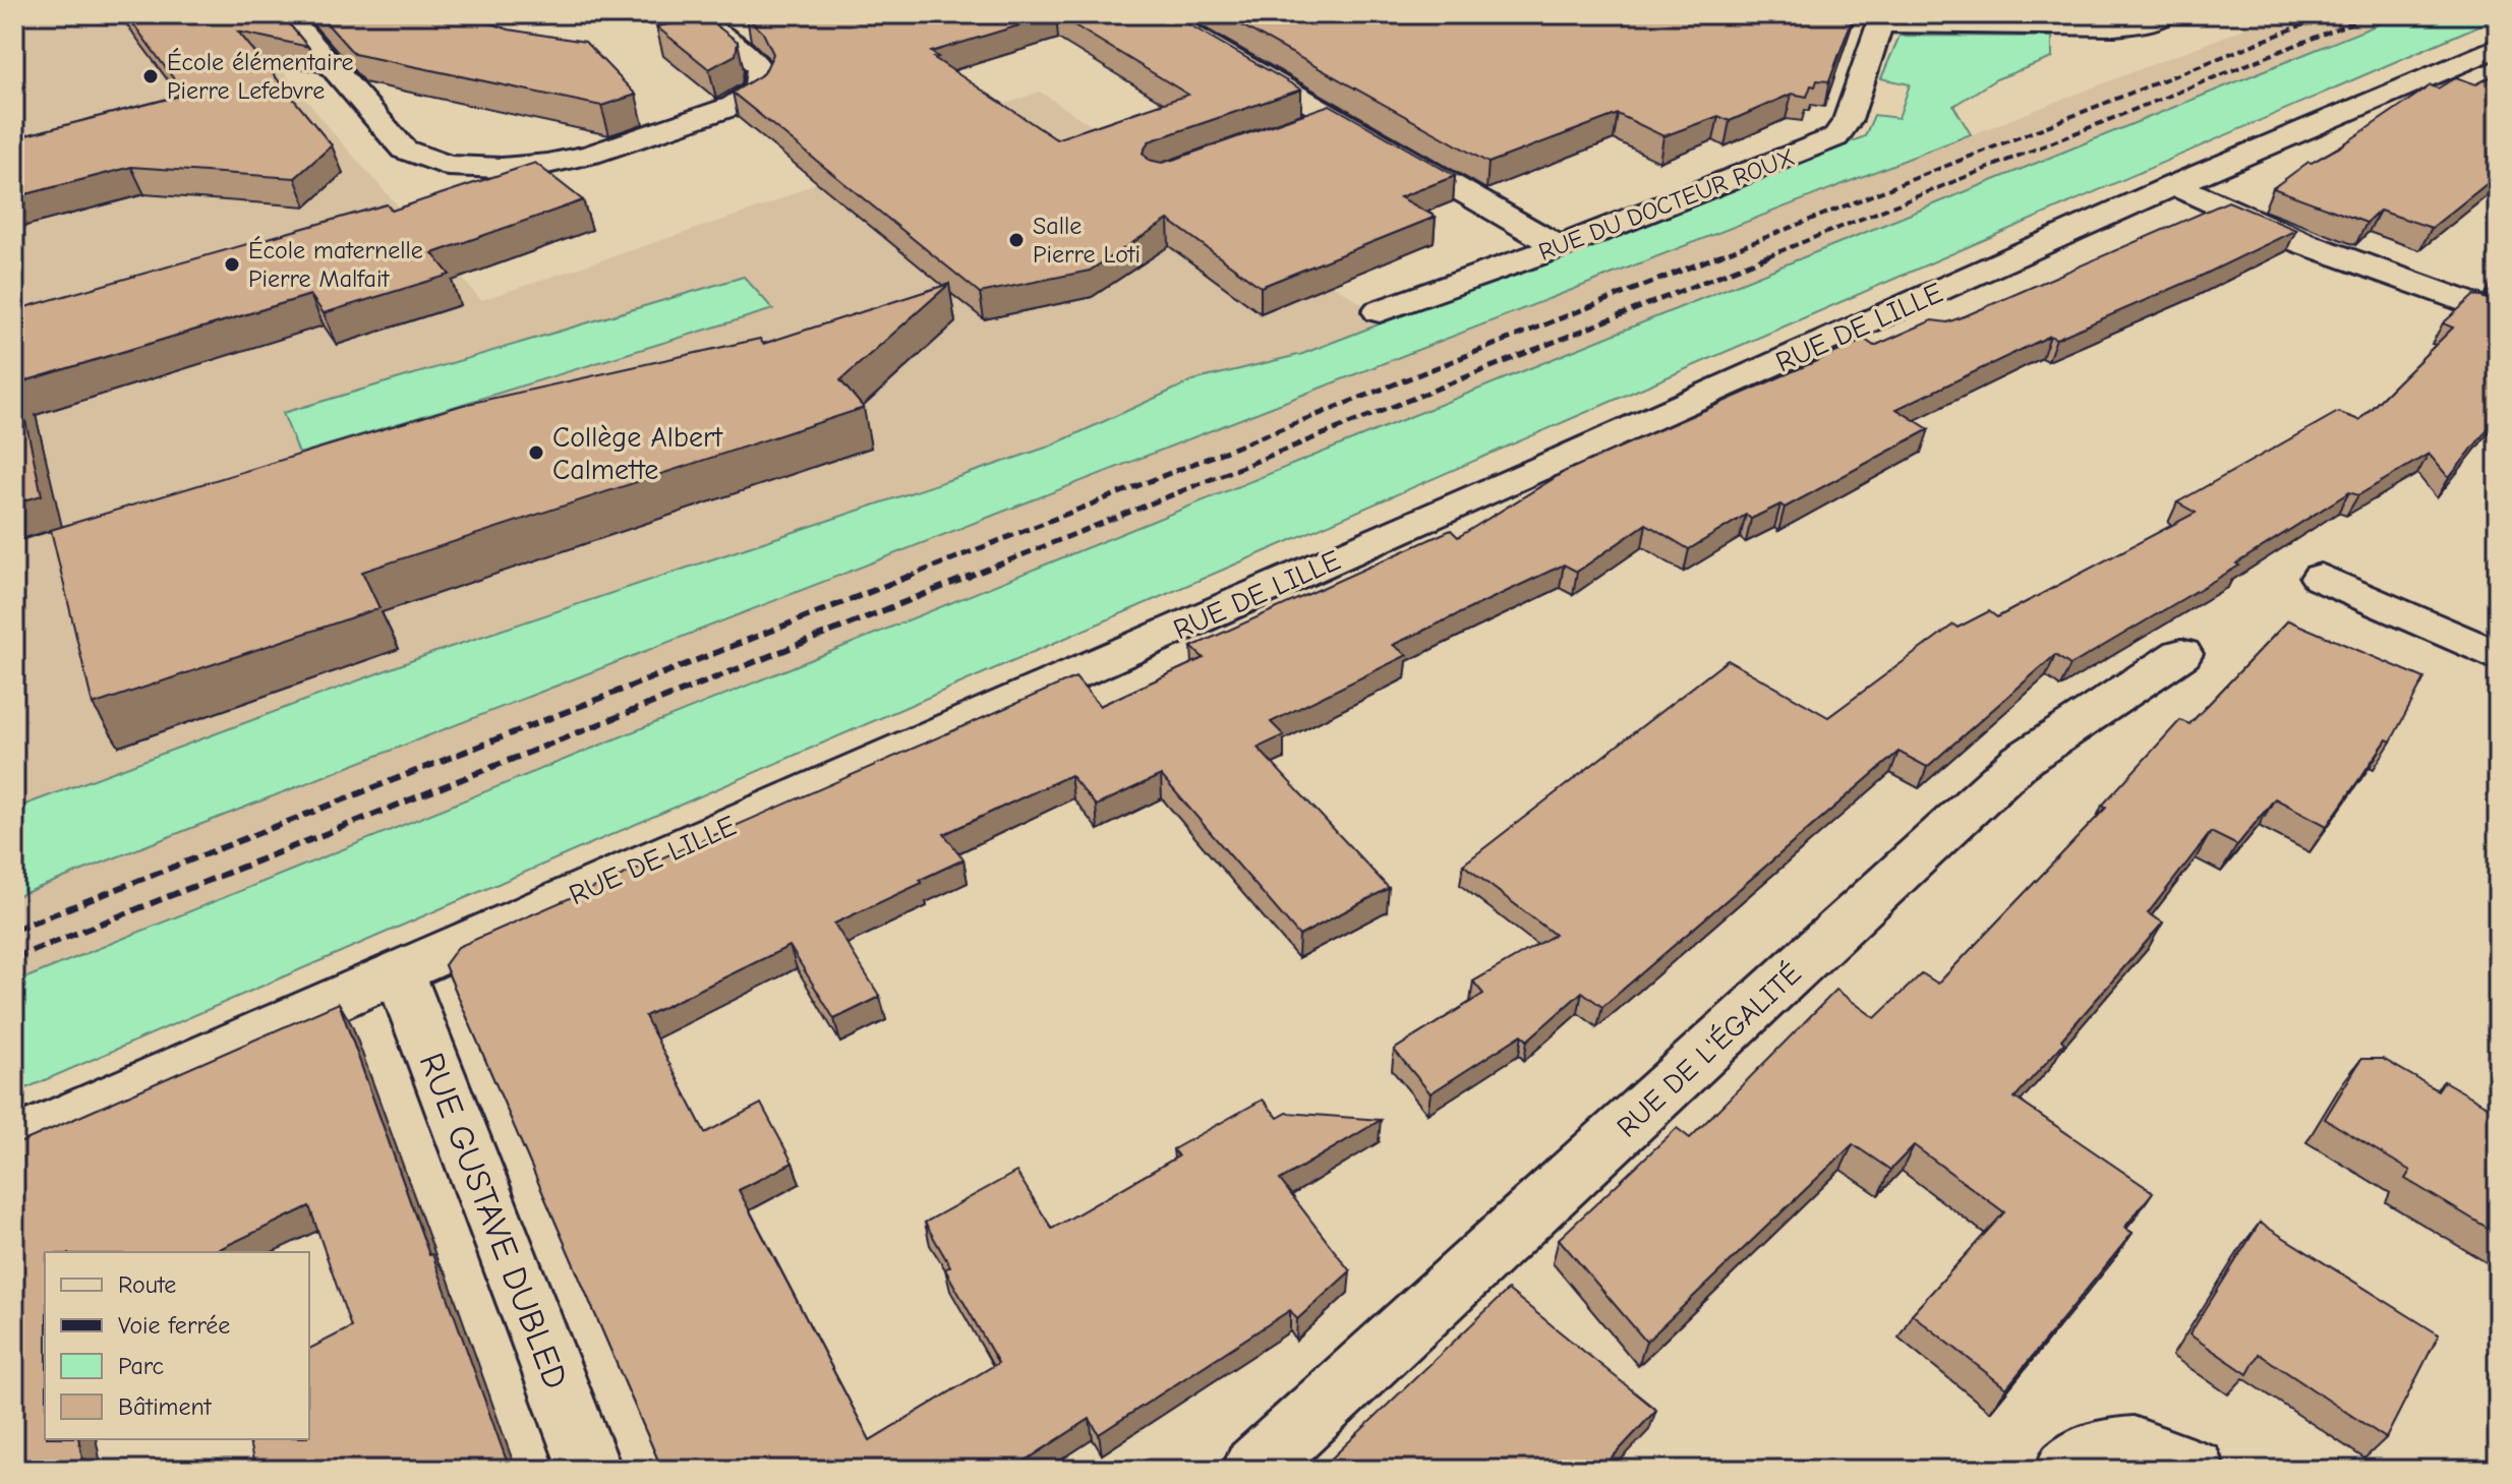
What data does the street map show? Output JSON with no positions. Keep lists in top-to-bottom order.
{
  "streets": {
    "street": [
      "RUE DU DOCTEUR ROUX",
      "RUE DE LILLE",
      "RUE DE L'ÉGALITÉ",
      "RUE GUSTAVE DUBLED"
    ]
  },
  "crossings": [
    ["RUE DE LILLE", "RUE GUSTAVE DUBLED"]
  ],
  "places": [
    "École élémentaire Pierre Lefebvre",
    "Salle Pierre Loti",
    "École maternelle Pierre Malfait",
    "Collège Albert Calmette"
  ],
  "legend": [
    "Route",
    "Voie ferrée",
    "Parc",
    "Bâtiment"
  ]
}
